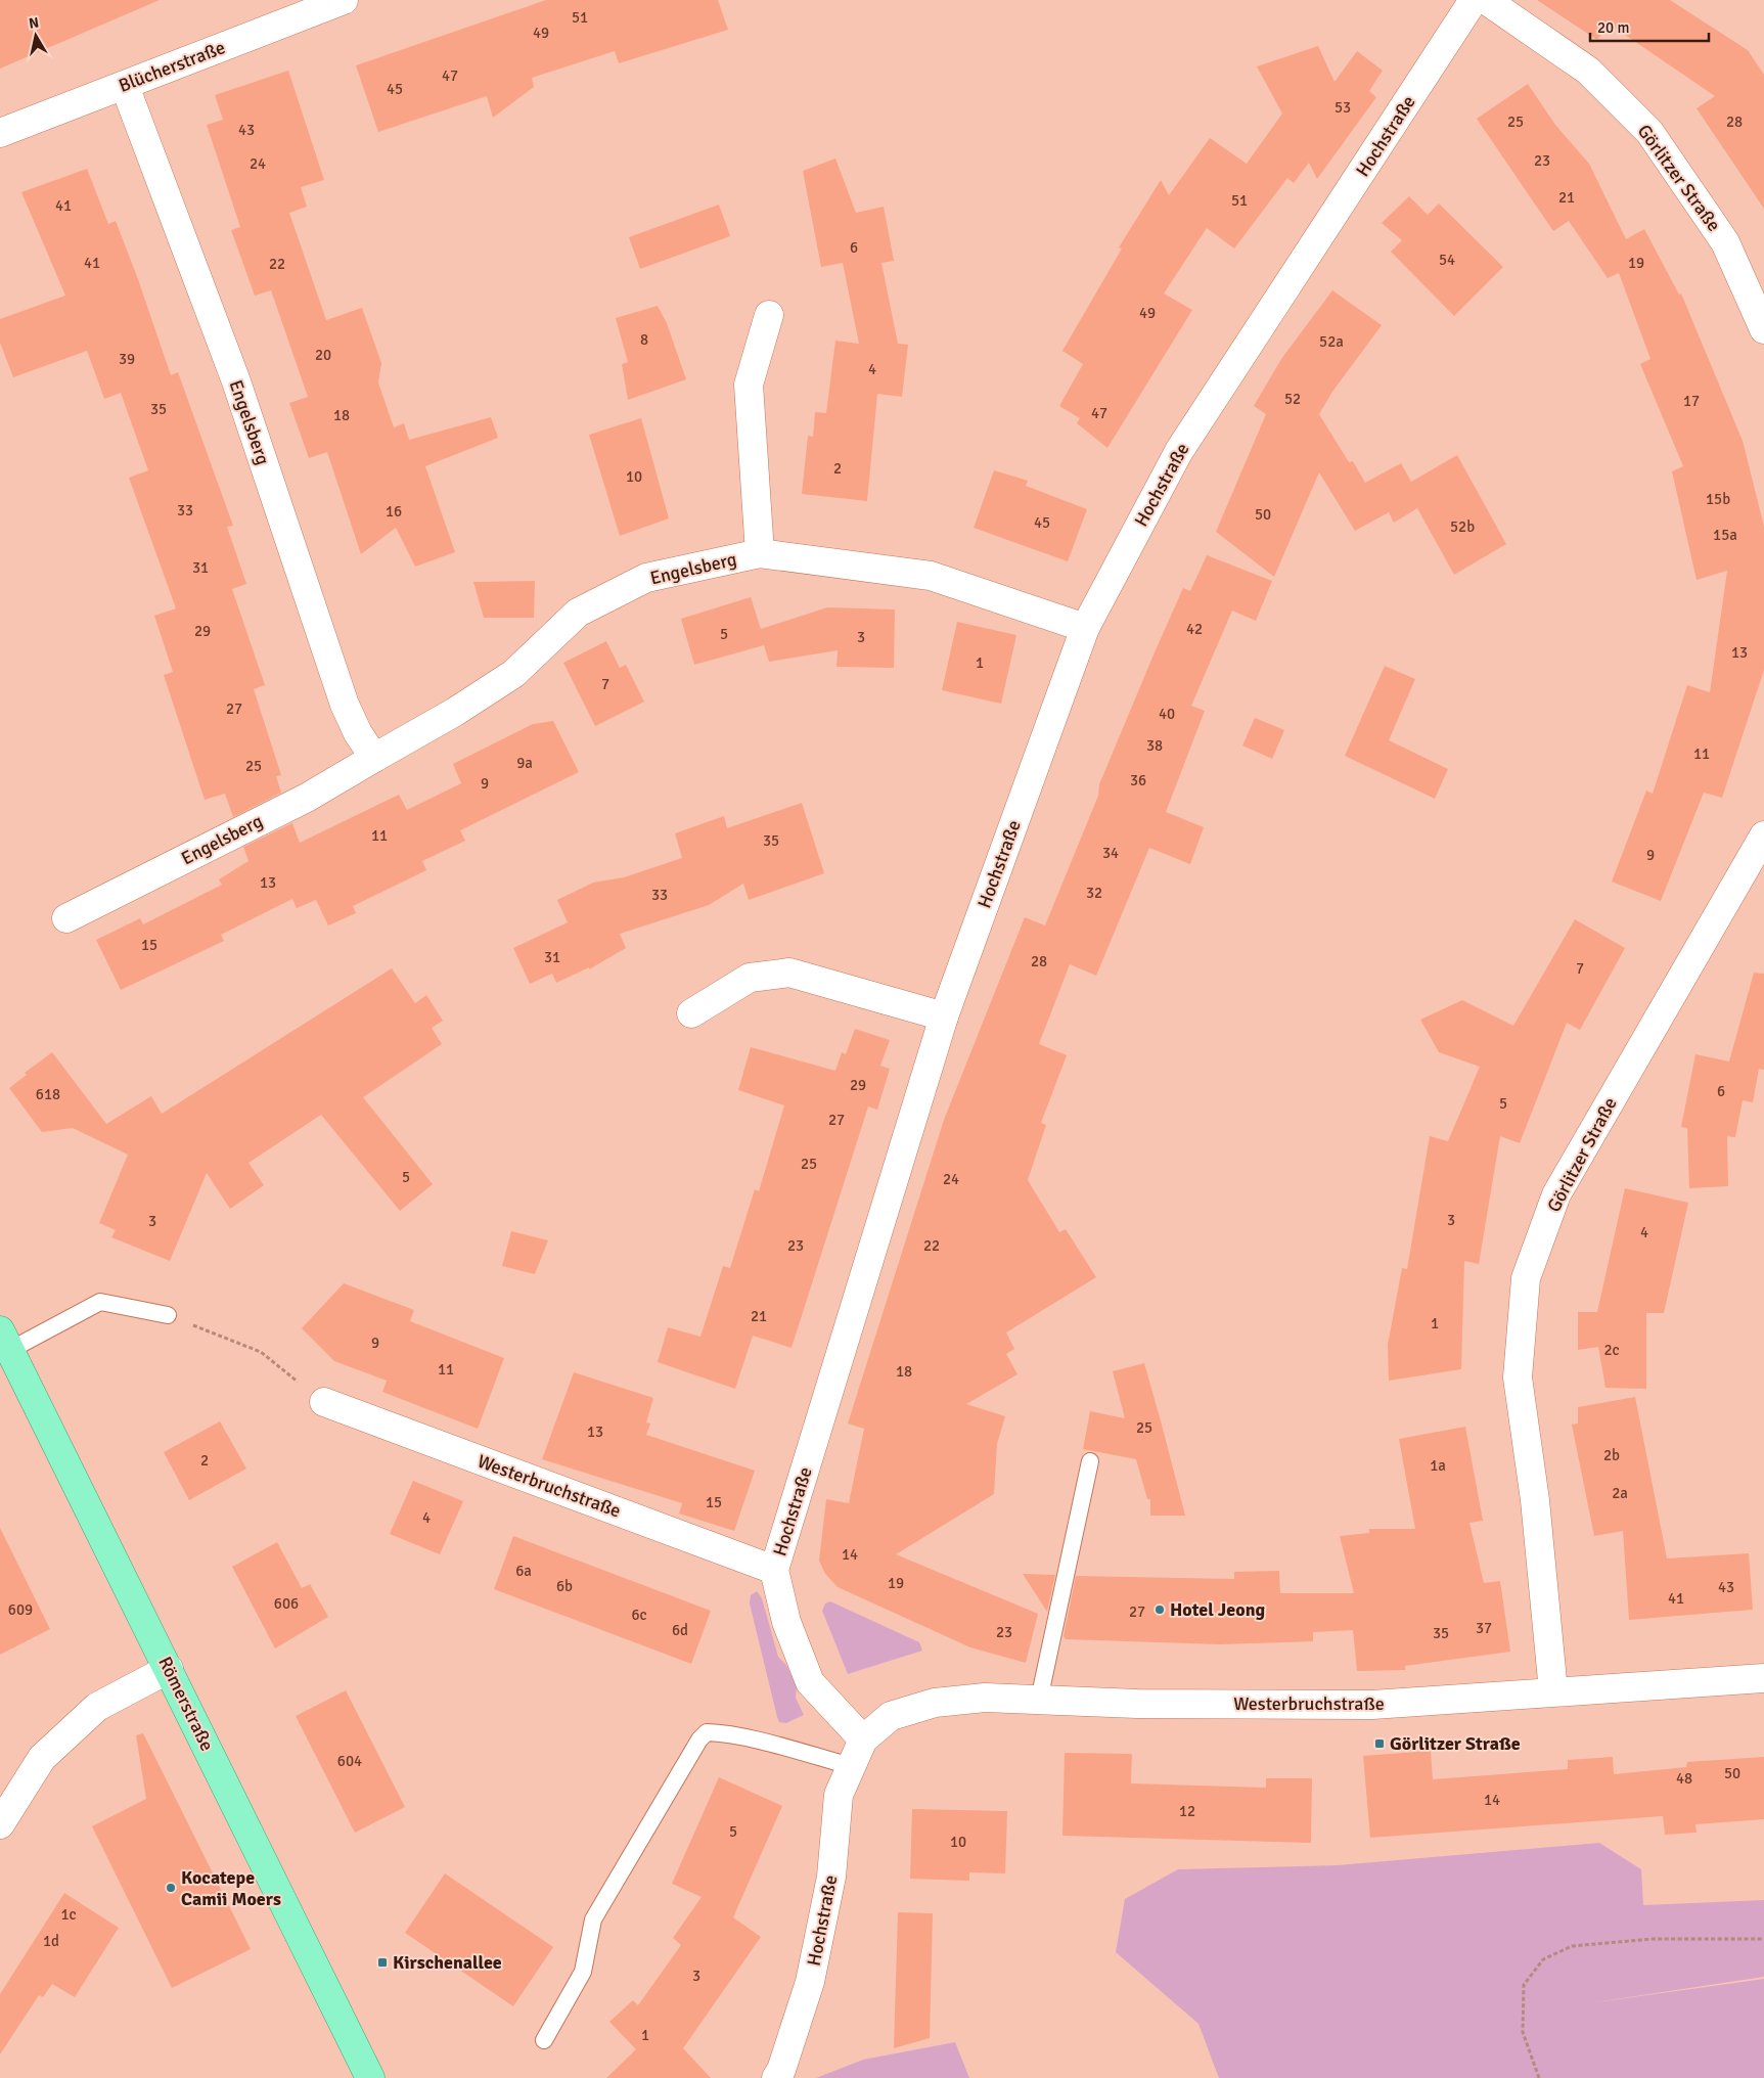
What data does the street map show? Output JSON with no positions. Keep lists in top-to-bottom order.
{
  "streets": {
    "main road": ["Römerstraße"],
    "street": [
      "Blücherstraße",
      "Hochstraße",
      "Görlitzer Straße",
      "Engelsberg",
      "Westerbruchstraße"
    ]
  },
  "crossings": [
    ["Blücherstraße", "Engelsberg"],
    ["Hochstraße", "Engelsberg"],
    ["Hochstraße", "Westerbruchstraße"],
    ["Görlitzer Straße", "Westerbruchstraße"]
  ],
  "places": {
    "other": ["Hotel Jeong", "Kocatepe Camii Moers"],
    "transit": ["Görlitzer Straße", "Kirschenallee"]
  },
  "house_numbers": [
    "51",
    "49",
    "47",
    "45",
    "53",
    "25",
    "28",
    "43",
    "23",
    "24",
    "21",
    "51",
    "41",
    "6",
    "54",
    "41",
    "19",
    "22",
    "49",
    "8",
    "52a",
    "20",
    "39",
    "4",
    "52",
    "17",
    "35",
    "47",
    "18",
    "2",
    "10",
    "15b",
    "33",
    "16",
    "50",
    "45",
    "52b",
    "15a",
    "31",
    "42",
    "29",
    "5",
    "3",
    "13",
    "1",
    "7",
    "27",
    "40",
    "38",
    "11",
    "9a",
    "25",
    "36",
    "9",
    "11",
    "35",
    "34",
    "9",
    "13",
    "32",
    "33",
    "15",
    "31",
    "28",
    "7",
    "29",
    "6",
    "618",
    "5",
    "27",
    "25",
    "5",
    "24",
    "3",
    "3",
    "4",
    "23",
    "22",
    "21",
    "1",
    "9",
    "2c",
    "11",
    "18",
    "25",
    "13",
    "2b",
    "2",
    "1a",
    "2a",
    "15",
    "4",
    "14",
    "6a",
    "19",
    "6b",
    "43",
    "41",
    "606",
    "609",
    "27",
    "6c",
    "37",
    "6d",
    "23",
    "35",
    "604",
    "50",
    "48",
    "14",
    "12",
    "5",
    "10",
    "1c",
    "1d",
    "3",
    "1"
  ],
  "scale_bar": "20 m",
  "north": "top"
}
